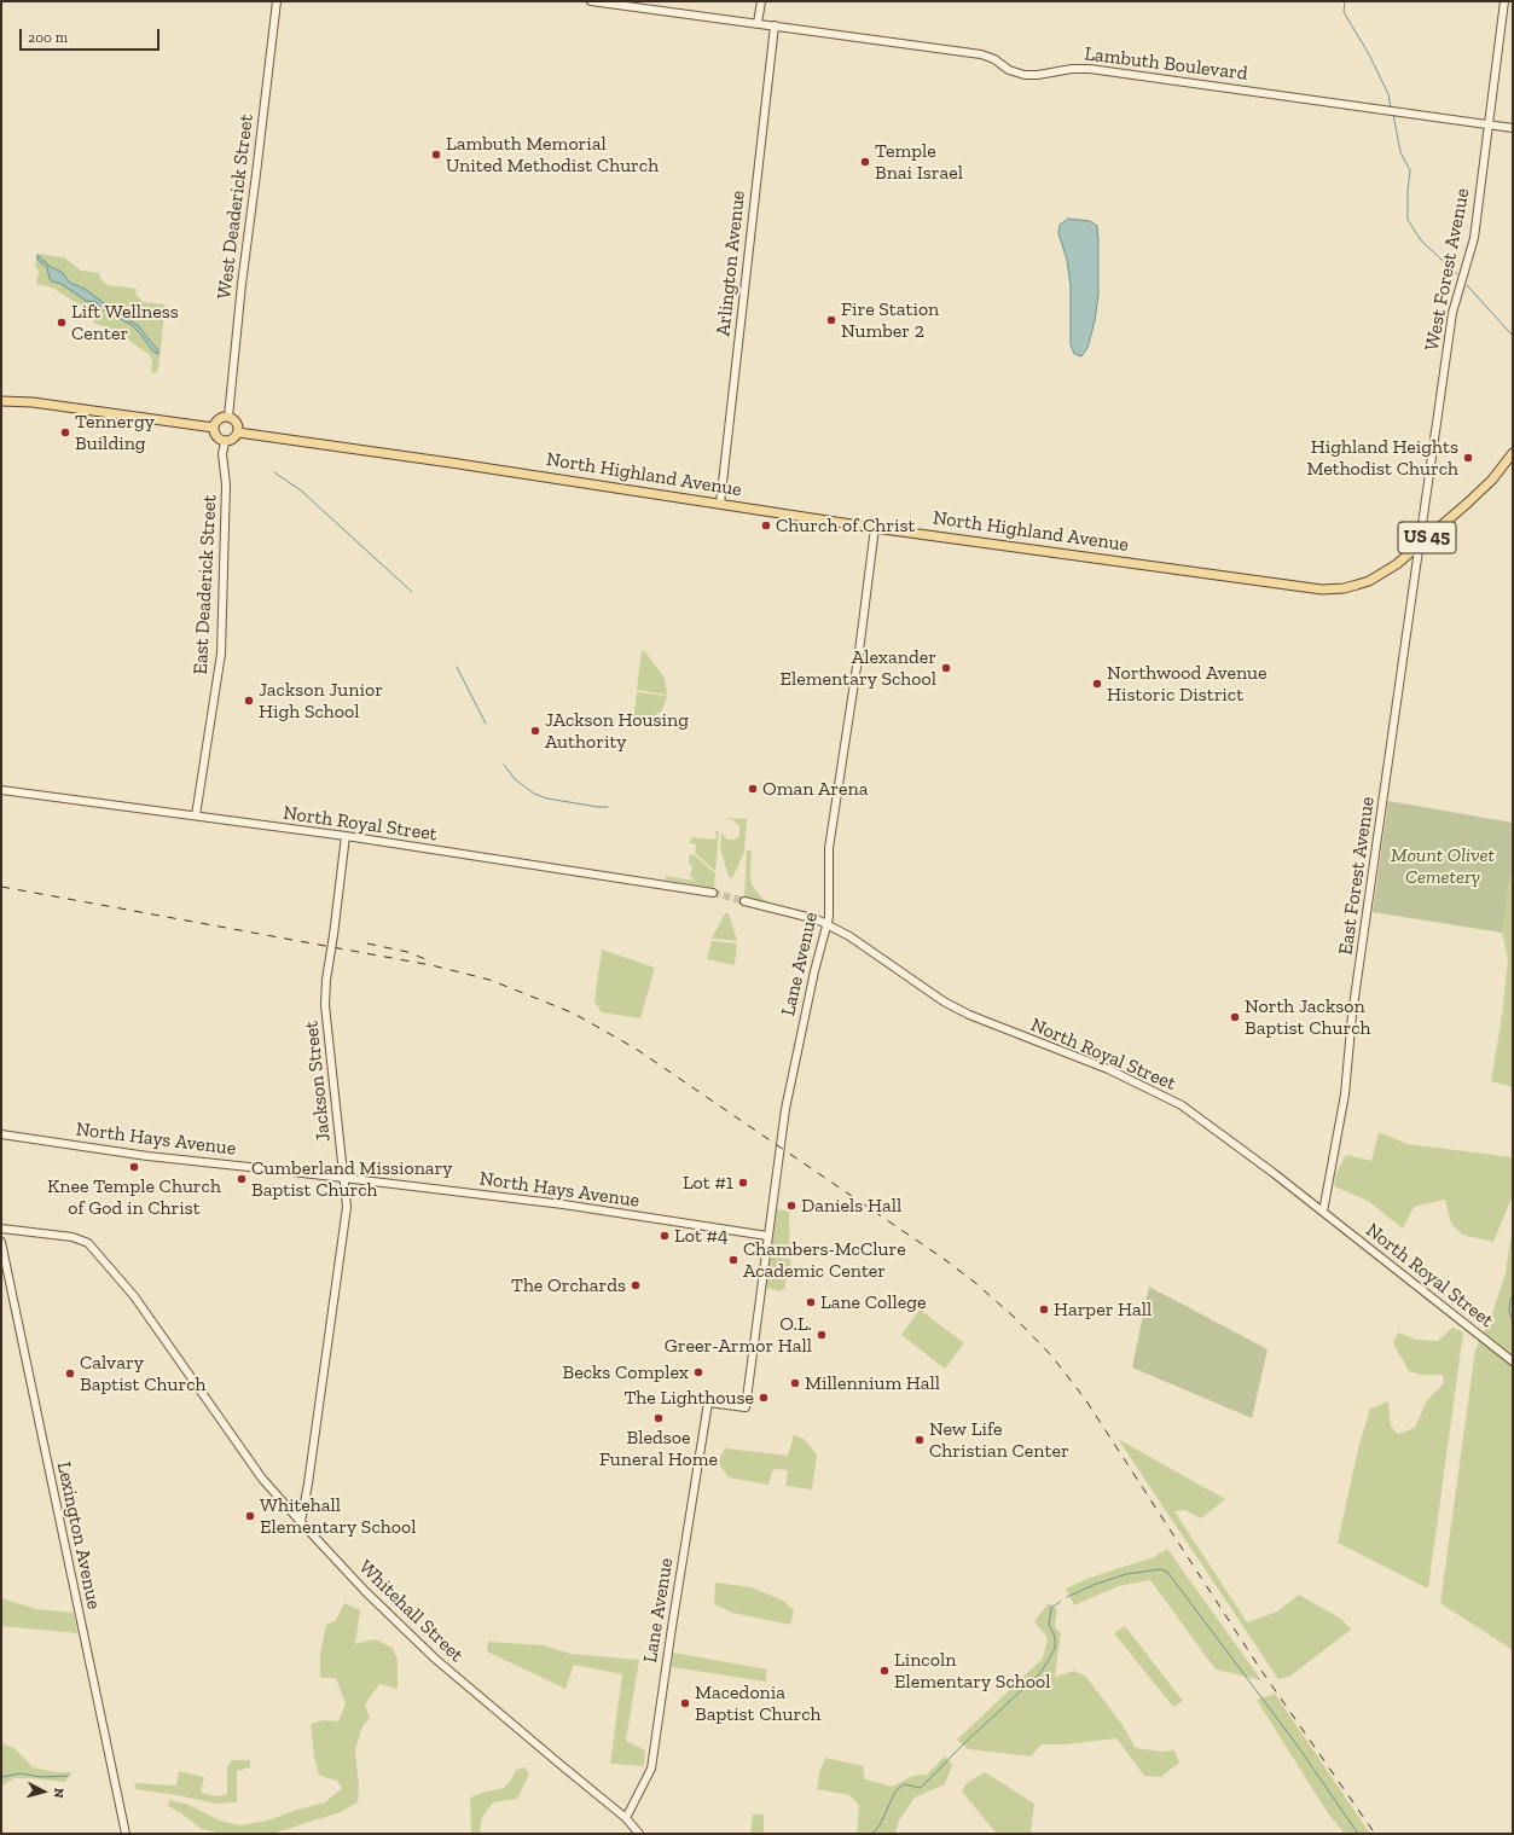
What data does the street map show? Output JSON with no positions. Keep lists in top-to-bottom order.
{
  "streets": {
    "main road": ["North Highland Avenue", "US 45"],
    "street": [
      "Lambuth Boulevard",
      "West Deaderick Street",
      "Arlington Avenue",
      "West Forest Avenue",
      "East Deaderick Street",
      "North Royal Street",
      "East Forest Avenue",
      "Lane Avenue",
      "Jackson Street",
      "North Hays Avenue",
      "Lexington Avenue",
      "Whitehall Street"
    ]
  },
  "crossings": [
    ["Lambuth Boulevard", "Arlington Avenue"],
    ["Lambuth Boulevard", "West Forest Avenue"],
    ["West Deaderick Street", "North Highland Avenue"],
    ["West Deaderick Street", "East Deaderick Street"],
    ["Arlington Avenue", "North Highland Avenue"],
    ["West Forest Avenue", "North Highland Avenue"],
    ["West Forest Avenue", "East Forest Avenue"],
    ["North Highland Avenue", "East Deaderick Street"],
    ["North Highland Avenue", "East Forest Avenue"],
    ["North Highland Avenue", "Lane Avenue"],
    ["East Deaderick Street", "North Royal Street"],
    ["North Royal Street", "East Forest Avenue"],
    ["North Royal Street", "Lane Avenue"],
    ["North Royal Street", "Jackson Street"],
    ["Lane Avenue", "North Hays Avenue"],
    ["Lane Avenue", "Whitehall Street"],
    ["Jackson Street", "North Hays Avenue"],
    ["Jackson Street", "Whitehall Street"]
  ],
  "parks": ["Mount Olivet Cemetery"],
  "places": [
    "Lambuth Memorial United Methodist Church",
    "Temple Bnai Israel",
    "Fire Station Number 2",
    "Lift Wellness Center",
    "Tennergy Building",
    "Highland Heights Methodist Church",
    "Church of Christ",
    "Alexander Elementary School",
    "Northwood Avenue Historic District",
    "Jackson Junior High School",
    "JAckson Housing Authority",
    "Oman Arena",
    "North Jackson Baptist Church",
    "Knee Temple Church of God in Christ",
    "Cumberland Missionary Baptist Church",
    "Lot #1",
    "Daniels Hall",
    "Lot #4",
    "Chambers-McClure Academic Center",
    "The Orchards",
    "Lane College",
    "Harper Hall",
    "O.L. Greer-Armor Hall",
    "Becks Complex",
    "Calvary Baptist Church",
    "Millennium Hall",
    "The Lighthouse",
    "Bledsoe Funeral Home",
    "New Life Christian Center",
    "Whitehall Elementary School",
    "Lincoln Elementary School",
    "Macedonia Baptist Church"
  ],
  "scale_bar": "200 m",
  "north": "right"
}
